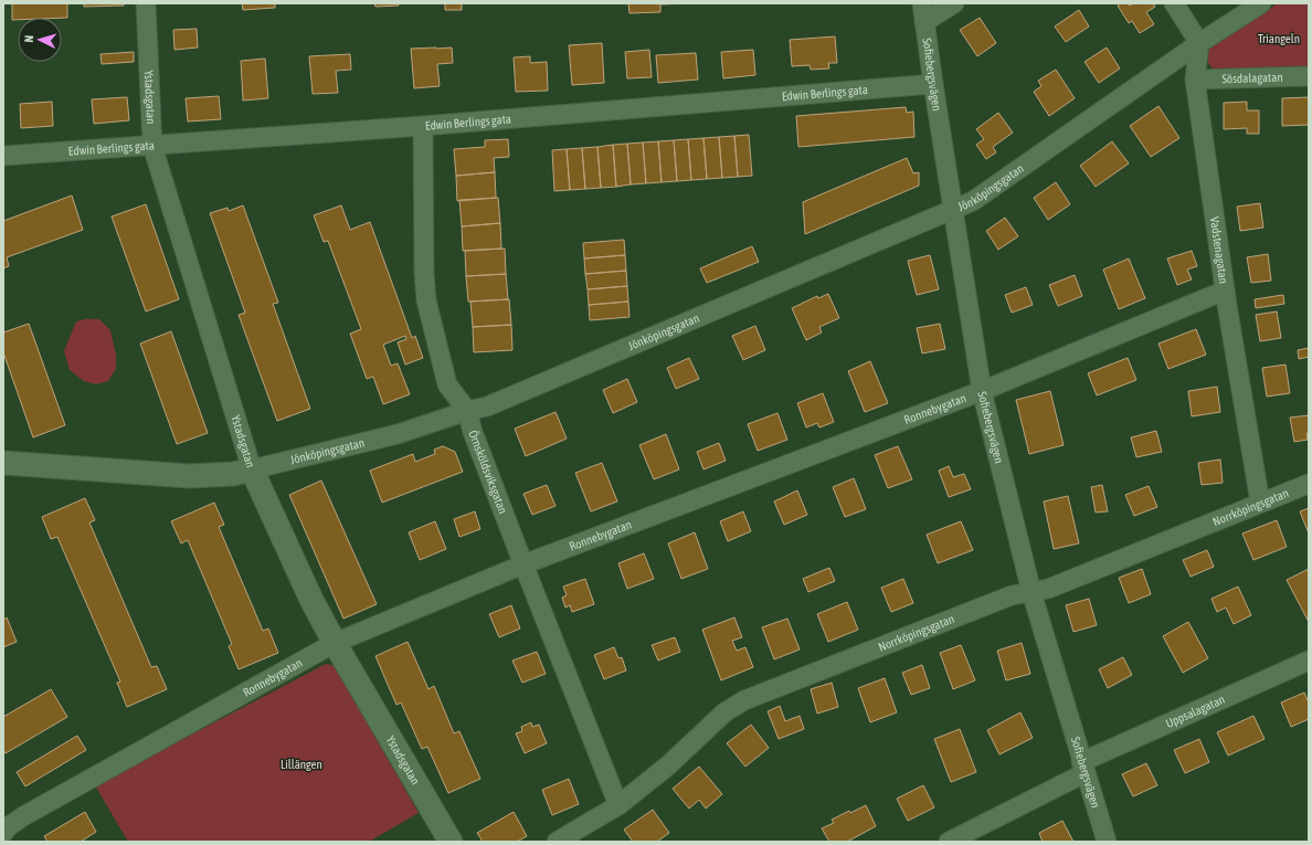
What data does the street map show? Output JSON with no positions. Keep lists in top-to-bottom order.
{
  "streets": {
    "street": [
      "Sofiebergsvägen",
      "Sösdalagatan",
      "Edwin Berlings gata",
      "Ystadsgatan",
      "Jönköpingsgatan",
      "Vadstenagatan",
      "Ronnebygatan",
      "Örnsköldsviksgatan",
      "Norrköpingsgatan",
      "Uppsalagatan"
    ]
  },
  "crossings": [
    ["Sofiebergsvägen", "Edwin Berlings gata"],
    ["Sofiebergsvägen", "Jönköpingsgatan"],
    ["Sofiebergsvägen", "Ronnebygatan"],
    ["Sofiebergsvägen", "Norrköpingsgatan"],
    ["Sofiebergsvägen", "Uppsalagatan"],
    ["Sösdalagatan", "Vadstenagatan"],
    ["Edwin Berlings gata", "Ystadsgatan"],
    ["Edwin Berlings gata", "Örnsköldsviksgatan"],
    ["Ystadsgatan", "Jönköpingsgatan"],
    ["Ystadsgatan", "Ronnebygatan"],
    ["Jönköpingsgatan", "Vadstenagatan"],
    ["Jönköpingsgatan", "Örnsköldsviksgatan"],
    ["Vadstenagatan", "Ronnebygatan"],
    ["Vadstenagatan", "Norrköpingsgatan"],
    ["Ronnebygatan", "Örnsköldsviksgatan"],
    ["Örnsköldsviksgatan", "Norrköpingsgatan"]
  ],
  "parks": ["Triangeln", "Lillängen"],
  "north": "left"
}
